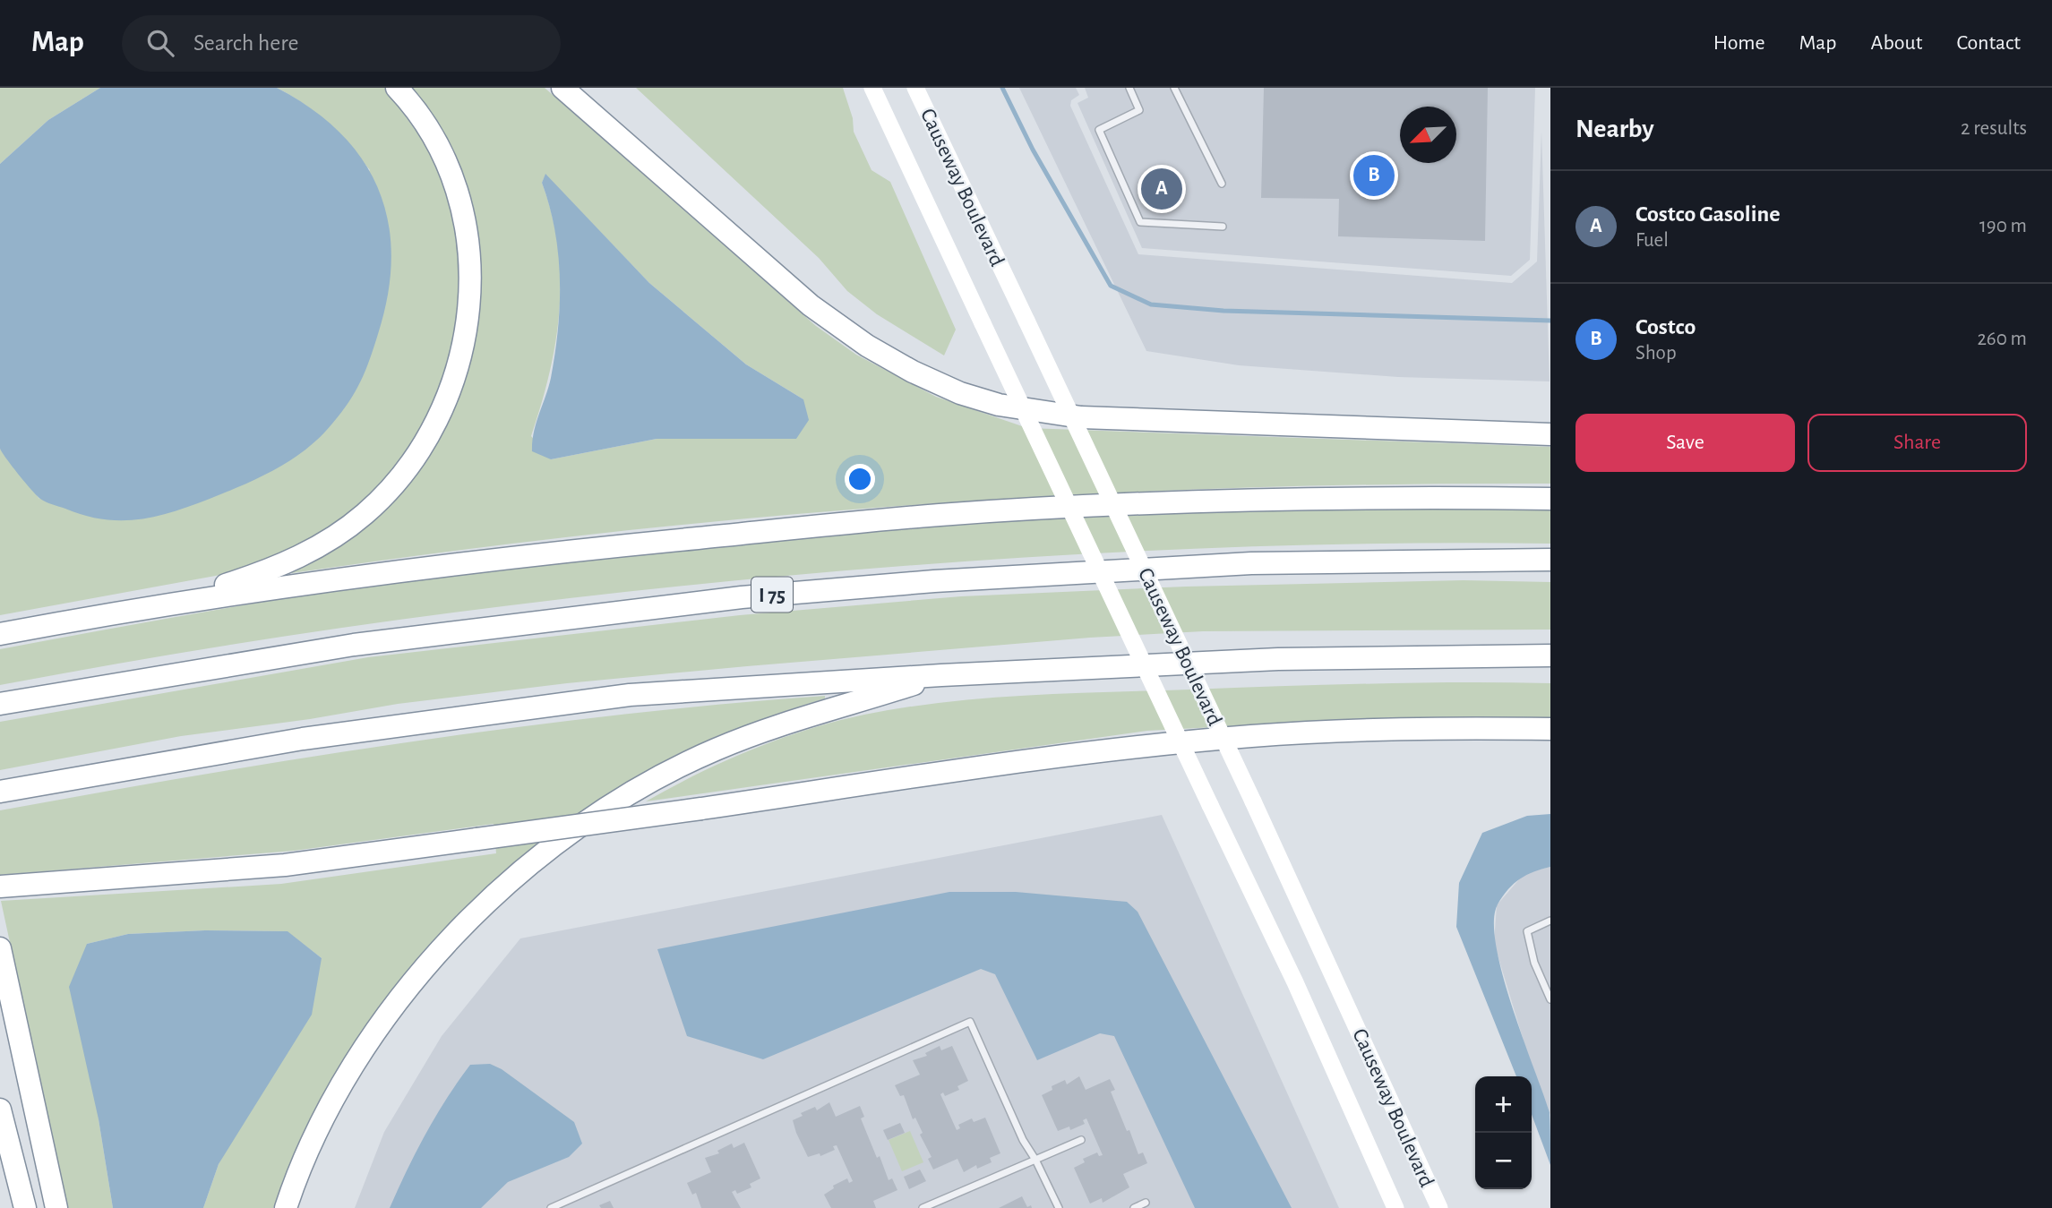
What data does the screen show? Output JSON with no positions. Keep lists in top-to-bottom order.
{
  "streets": {
    "highway": ["I 75"],
    "main road": ["Causeway Boulevard"]
  },
  "north": "bottom left",
  "page": {
    "header": "Map",
    "search": "Search here",
    "nav": [
      "Home",
      "Map",
      "About",
      "Contact"
    ],
    "heading": ["Nearby", "2 results"],
    "pins": ["B", "A"],
    "list": [
      {
        "mark": "A",
        "name": "Costco Gasoline",
        "note": "Fuel",
        "value": "190 m"
      },
      {
        "mark": "B",
        "name": "Costco",
        "note": "Shop",
        "value": "260 m"
      }
    ],
    "buttons": ["Save", "Share"],
    "map_buttons": ["+", "−"]
  }
}
